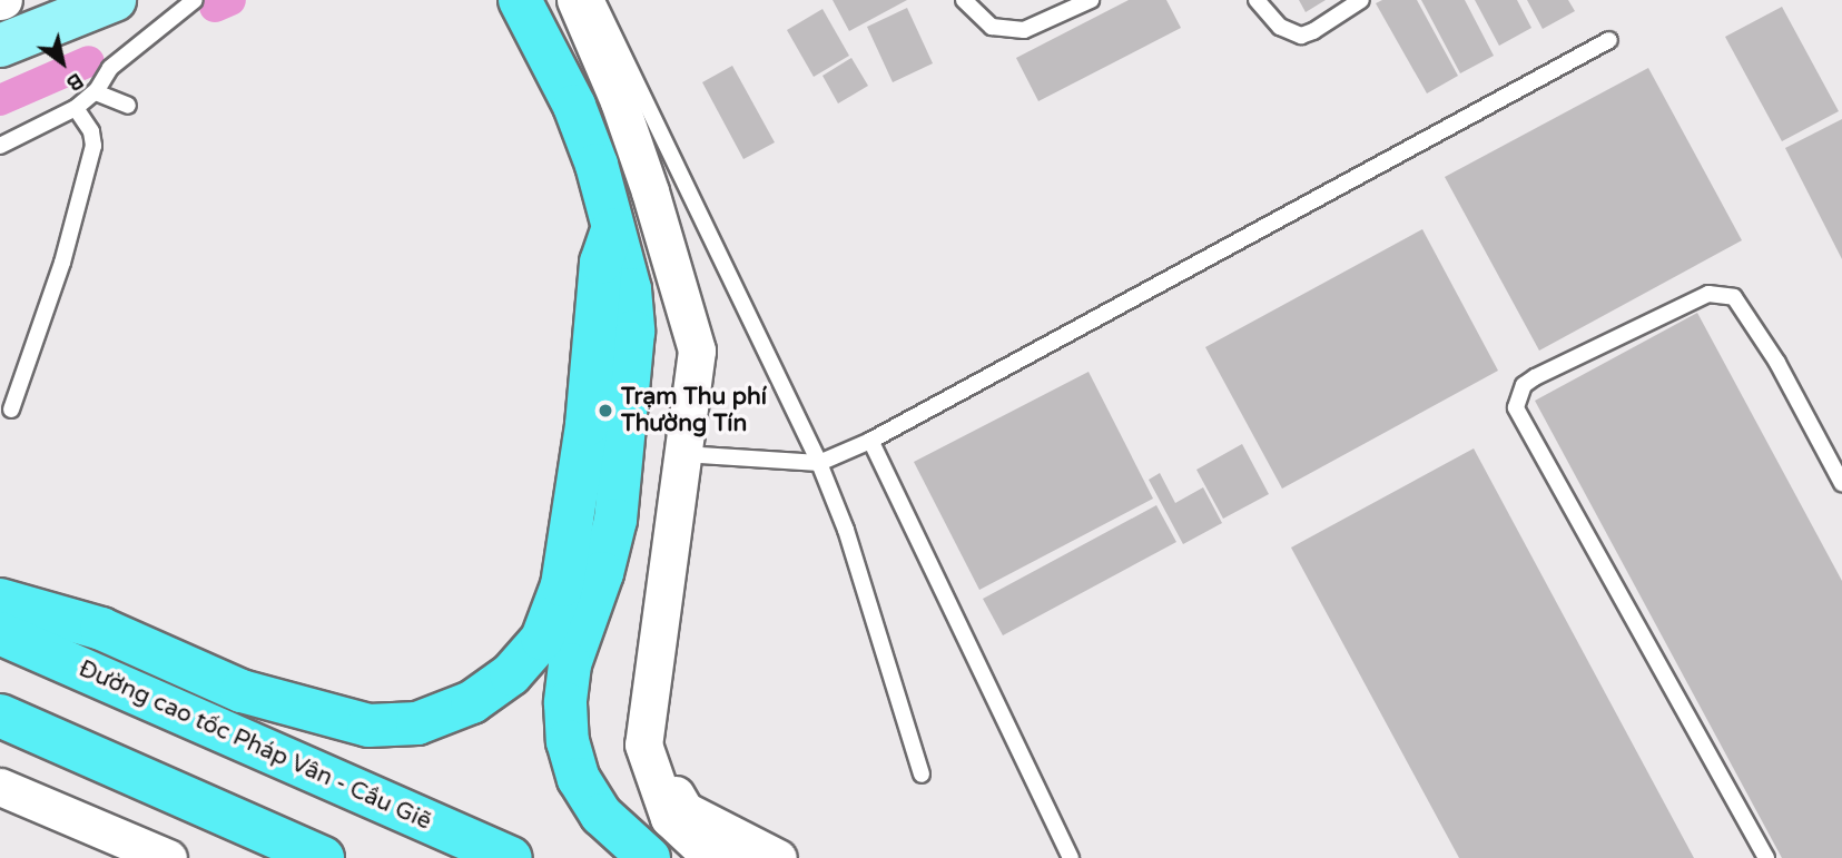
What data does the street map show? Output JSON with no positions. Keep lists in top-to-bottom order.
{
  "streets": {
    "highway": ["Đường cao tốc Pháp Vân - Cầu Giẽ"]
  },
  "places": ["Trạm Thu phí Thường Tín"],
  "north": "bottom right"
}
